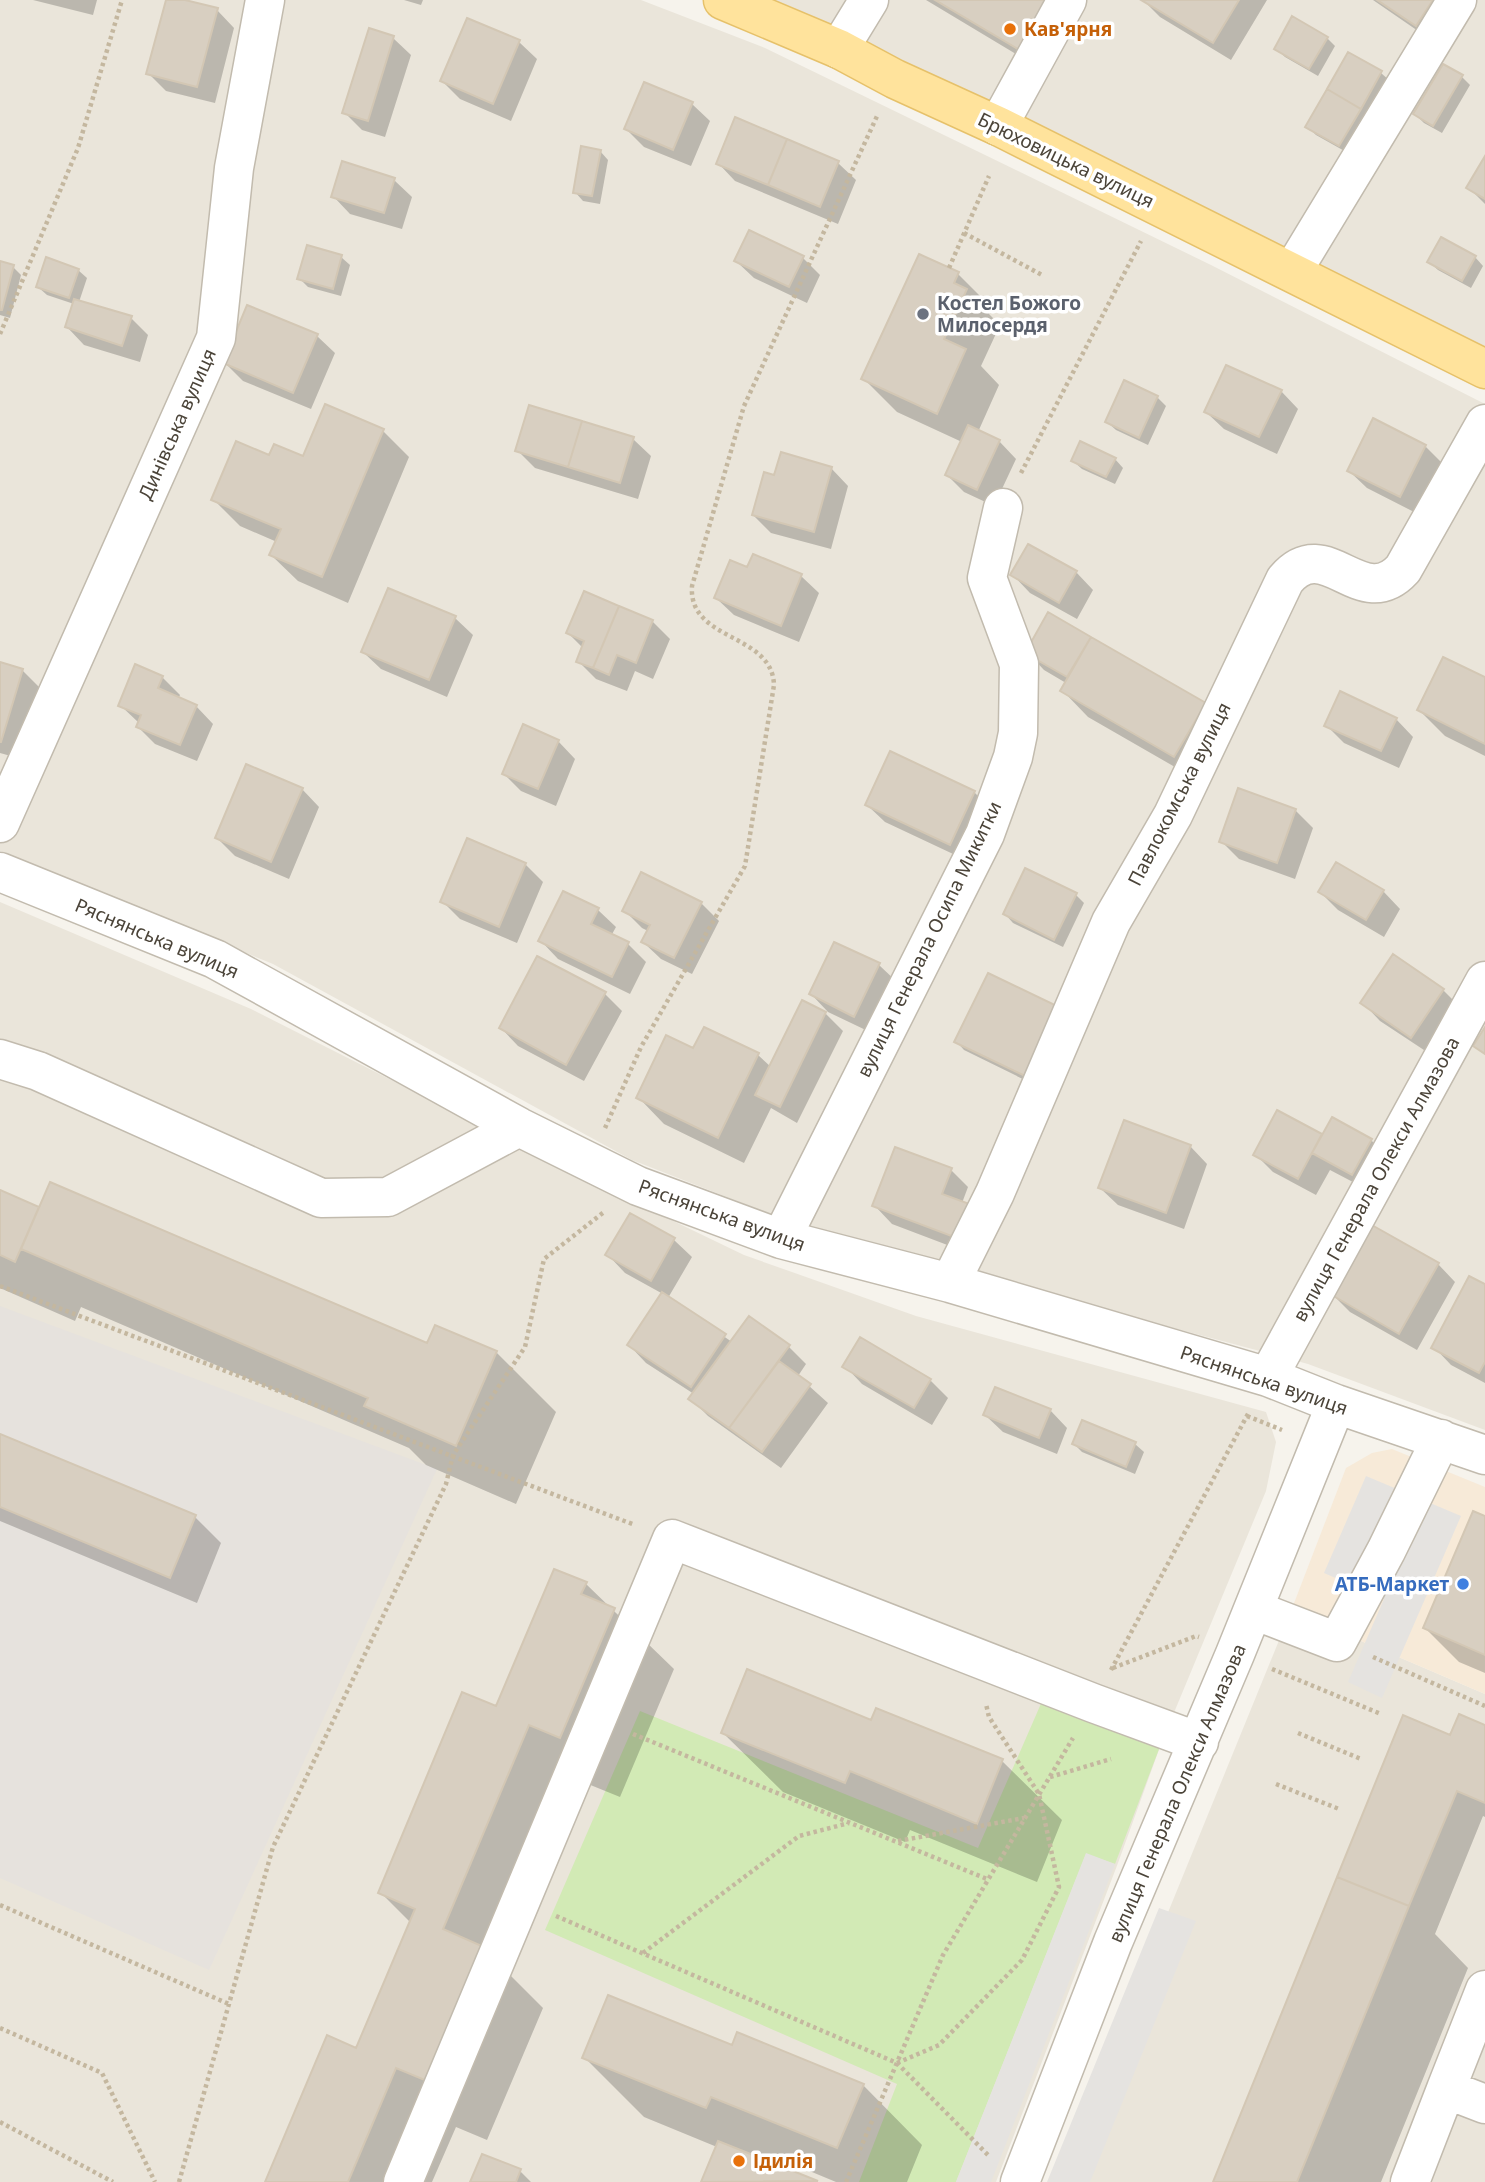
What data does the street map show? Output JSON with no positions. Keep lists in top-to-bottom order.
{
  "streets": {
    "main road": ["Брюховицька вулиця"],
    "street": [
      "Динівська вулиця",
      "Павлокомська вулиця",
      "Ряснянська вулиця",
      "вулиця Генерала Осипа Микитки",
      "вулиця Генерала Олекси Алмазова"
    ]
  },
  "crossings": [
    ["Павлокомська вулиця", "Ряснянська вулиця"],
    ["Ряснянська вулиця", "вулиця Генерала Осипа Микитки"],
    ["Ряснянська вулиця", "вулиця Генерала Олекси Алмазова"]
  ],
  "places": [
    "Кав'ярня",
    "Костел Божого Милосердя",
    "АТБ-Маркет",
    "Ідилія"
  ]
}
